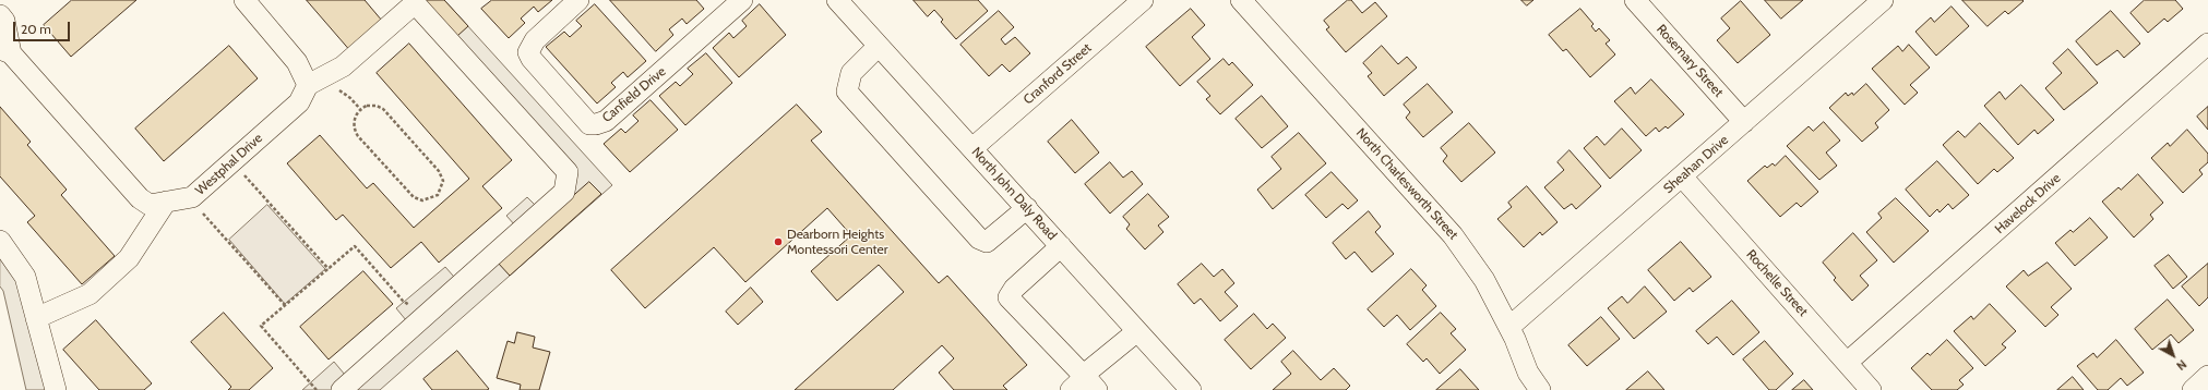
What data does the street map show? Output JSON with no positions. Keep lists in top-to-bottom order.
{
  "streets": {
    "street": [
      "Rosemary Street",
      "Cranford Street",
      "Canfield Drive",
      "Westphal Drive",
      "Sheahan Drive",
      "North Charlesworth Street",
      "North John Daly Road",
      "Havelock Drive",
      "Rochelle Street"
    ]
  },
  "crossings": [
    ["Rosemary Street", "Sheahan Drive"],
    ["Cranford Street", "North John Daly Road"],
    ["Sheahan Drive", "North Charlesworth Street"],
    ["Sheahan Drive", "Rochelle Street"],
    ["Havelock Drive", "Rochelle Street"]
  ],
  "places": ["Dearborn Heights Montessori Center"],
  "scale_bar": "20 m",
  "north": "bottom right"
}
